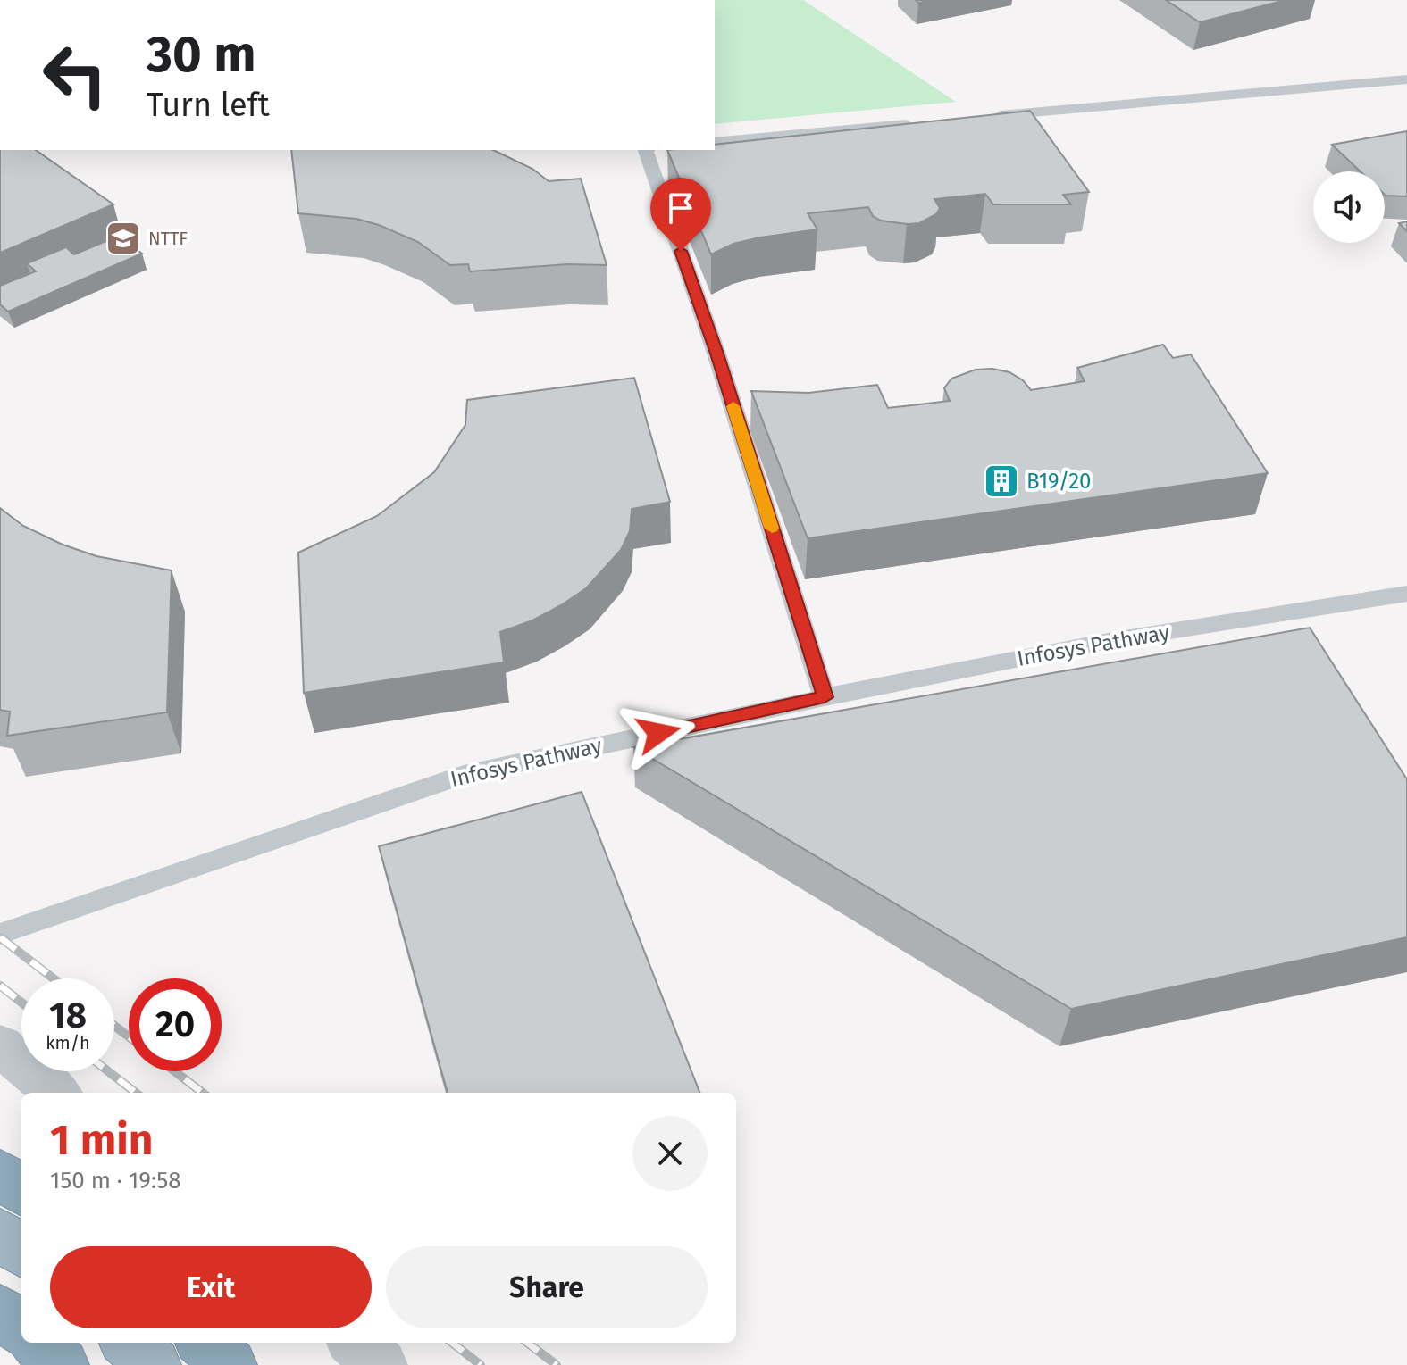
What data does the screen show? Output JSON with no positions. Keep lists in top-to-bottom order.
{
  "streets": {
    "lane": ["Infosys Pathway"]
  },
  "places": {
    "school or university": ["NTTF"],
    "building": ["B19/20"]
  },
  "page": {
    "turn": ["30 m", "Turn left"],
    "speed": "18 km/h",
    "limit": "20",
    "heading": ["1 min", "150 m · 19:58"],
    "buttons": ["Exit", "Share"]
  }
}
